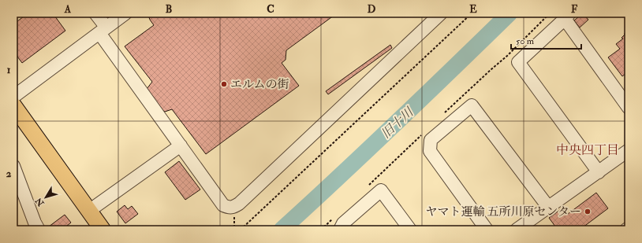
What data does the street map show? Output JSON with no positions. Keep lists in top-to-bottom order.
{
  "districts": ["中央四丁目"],
  "water": ["旧十川"],
  "places": ["エルムの街", "ヤマト運輸 五所川原センター"],
  "scale_bar": "50 m",
  "north": "bottom left",
  "grid": {
    "columns": [
      "A",
      "B",
      "C",
      "D",
      "E",
      "F"
    ],
    "rows": ["1", "2"]
  }
}
